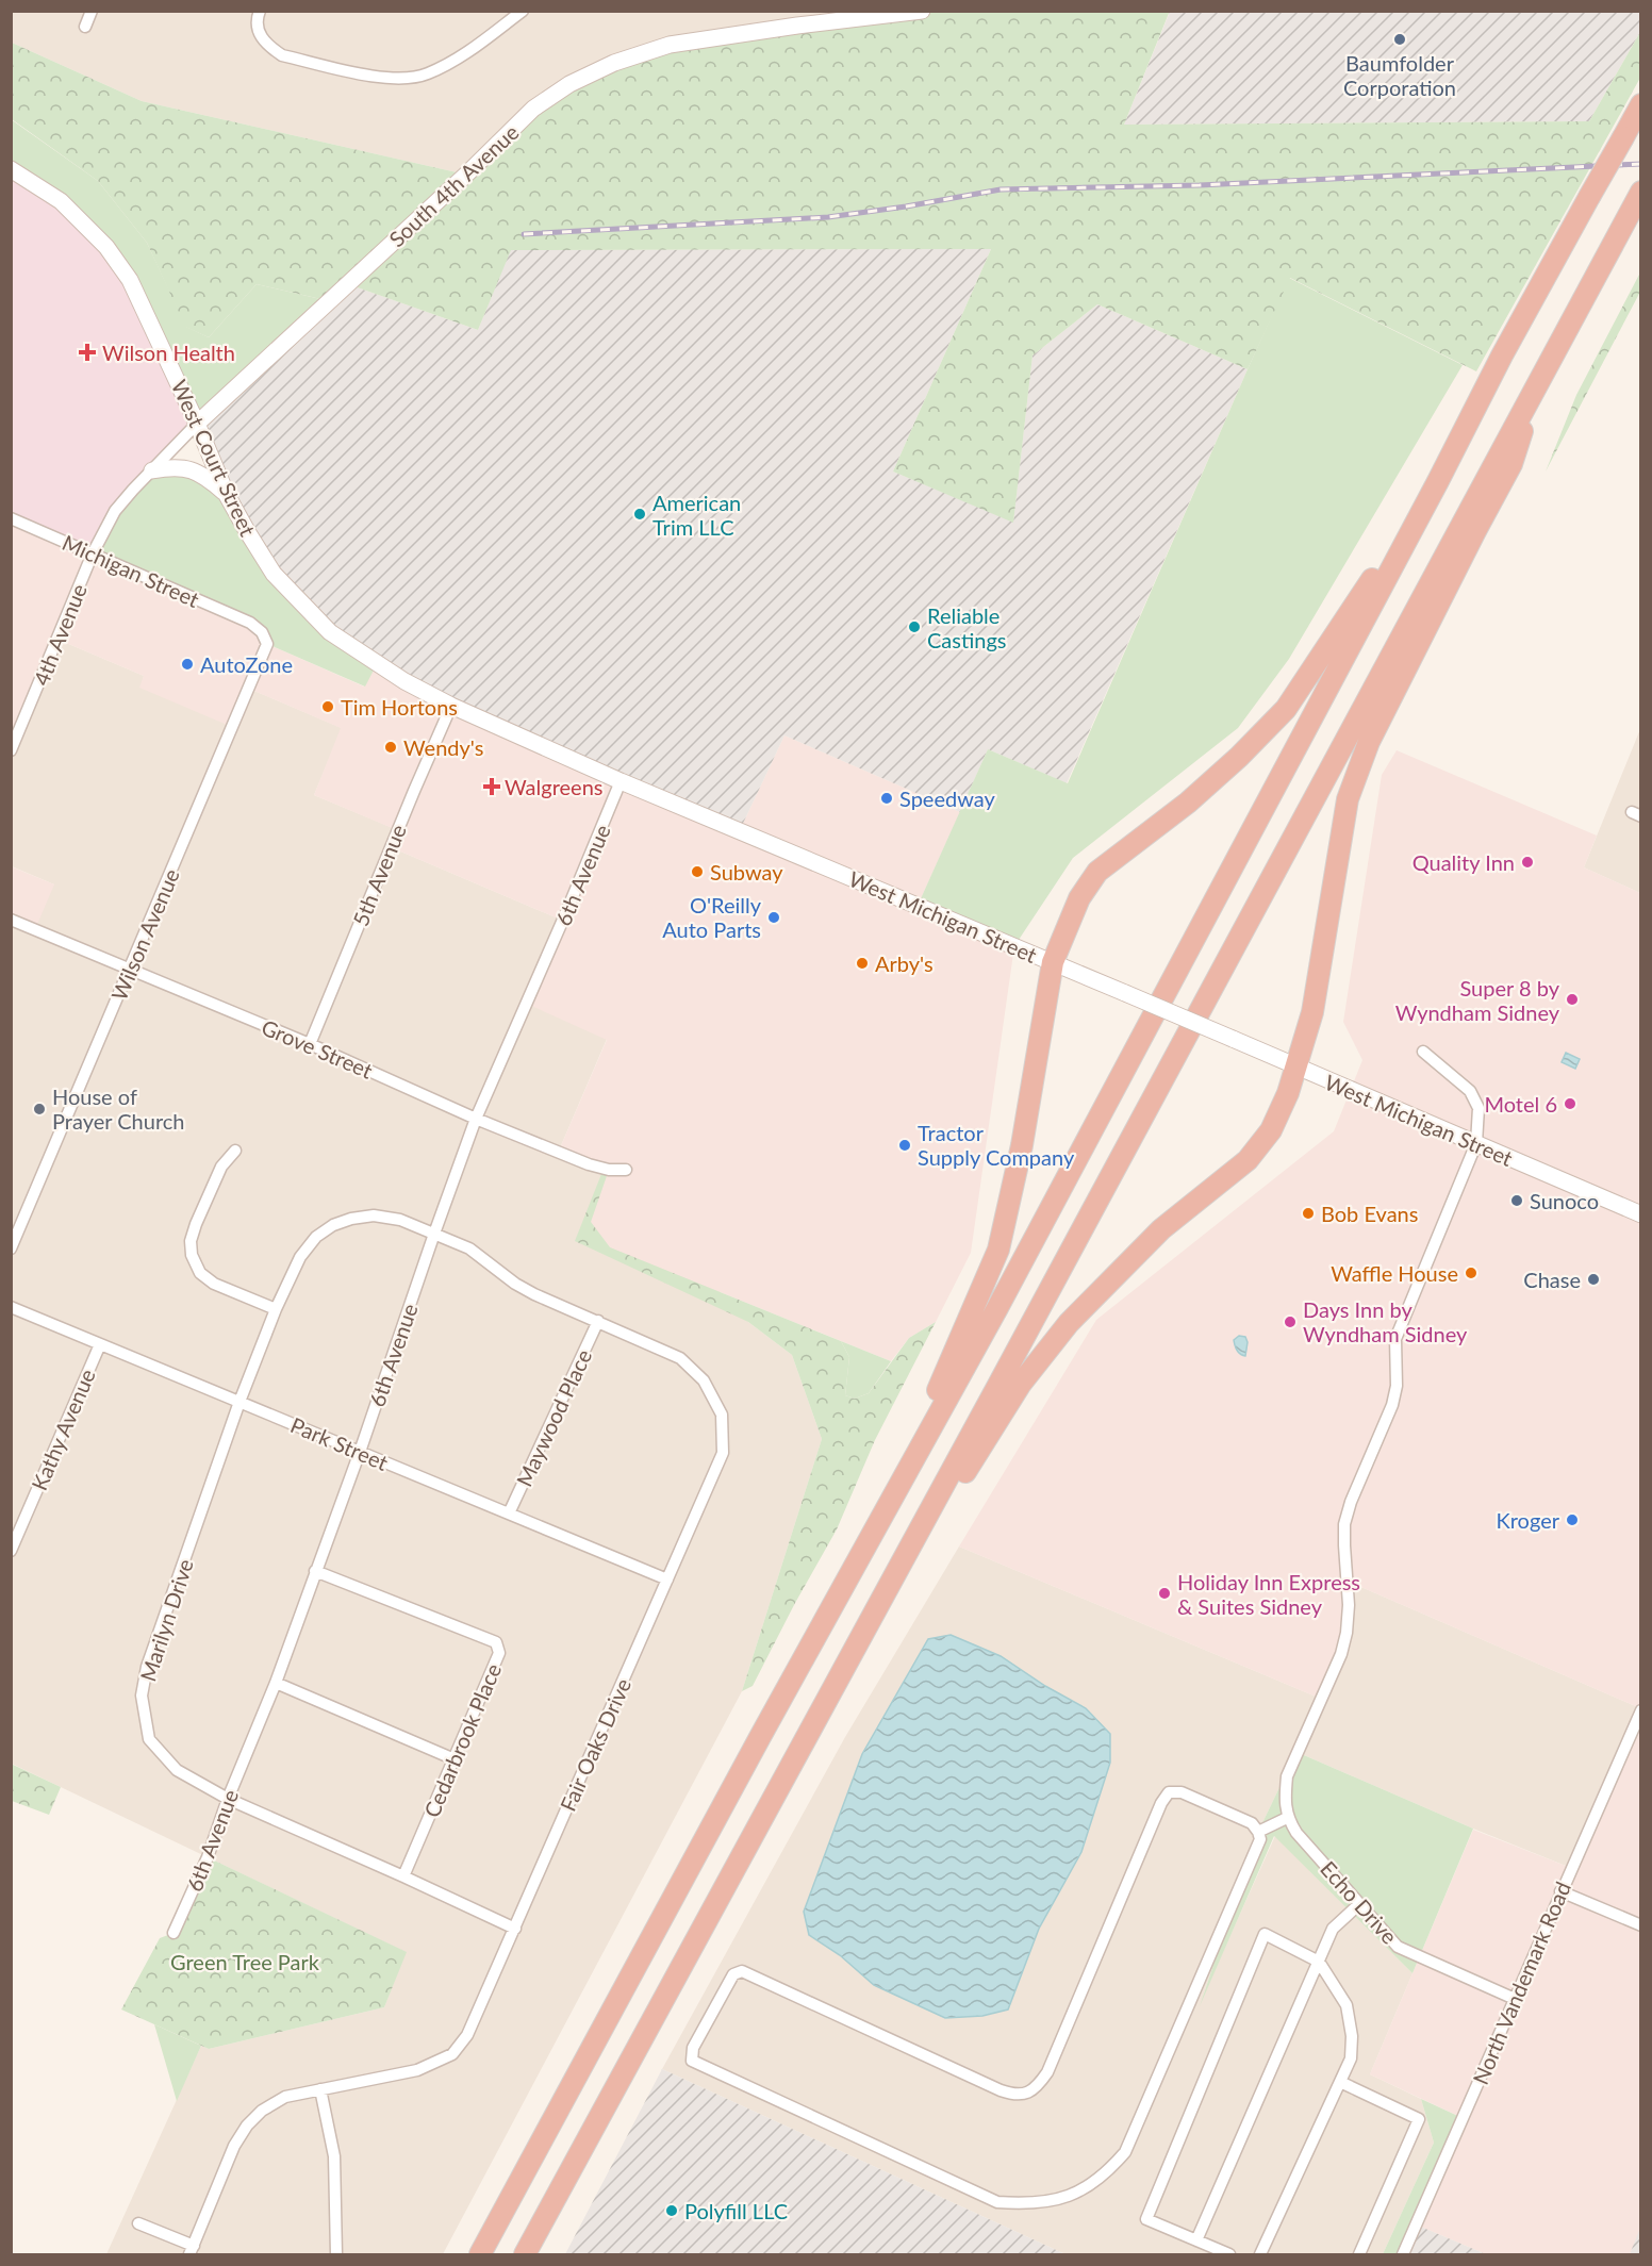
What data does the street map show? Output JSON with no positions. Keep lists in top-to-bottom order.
{
  "streets": {
    "main road": ["South 4th Avenue", "West Court Street", "West Michigan Street"],
    "street": [
      "Michigan Street",
      "4th Avenue",
      "5th Avenue",
      "6th Avenue",
      "Wilson Avenue",
      "Grove Street",
      "Maywood Place",
      "Kathy Avenue",
      "Park Street",
      "Marilyn Drive",
      "Cedarbrook Place",
      "Fair Oaks Drive",
      "Echo Drive",
      "North Vandemark Road"
    ]
  },
  "crossings": [
    ["South 4th Avenue", "West Court Street"],
    ["South 4th Avenue", "Michigan Street"],
    ["South 4th Avenue", "4th Avenue"],
    ["West Court Street", "West Michigan Street"],
    ["Michigan Street", "4th Avenue"],
    ["Michigan Street", "Wilson Avenue"],
    ["5th Avenue", "West Michigan Street"],
    ["5th Avenue", "Grove Street"],
    ["6th Avenue", "West Michigan Street"],
    ["6th Avenue", "Grove Street"],
    ["6th Avenue", "Park Street"],
    ["6th Avenue", "Marilyn Drive"],
    ["6th Avenue", "Cedarbrook Place"],
    ["6th Avenue", "Fair Oaks Drive"],
    ["Wilson Avenue", "Grove Street"],
    ["Maywood Place", "Park Street"],
    ["Maywood Place", "Fair Oaks Drive"],
    ["Kathy Avenue", "Park Street"],
    ["Park Street", "Marilyn Drive"],
    ["Park Street", "Fair Oaks Drive"],
    ["Marilyn Drive", "Cedarbrook Place"],
    ["Marilyn Drive", "Fair Oaks Drive"],
    ["Echo Drive", "North Vandemark Road"]
  ],
  "parks": ["Green Tree Park"],
  "places": {
    "other": [
      "Baumfolder Corporation",
      "American Trim LLC",
      "Reliable Castings",
      "AutoZone",
      "Tim Hortons",
      "Wendy's",
      "Speedway",
      "Quality Inn",
      "Subway",
      "O'Reilly Auto Parts",
      "Arby's",
      "Super 8 by Wyndham Sidney",
      "Motel 6",
      "House of Prayer Church",
      "Tractor Supply Company",
      "Sunoco",
      "Bob Evans",
      "Waffle House",
      "Chase",
      "Days Inn by Wyndham Sidney",
      "Kroger",
      "Holiday Inn Express & Suites Sidney",
      "Polyfill LLC"
    ],
    "health": ["Wilson Health", "Walgreens"]
  }
}
